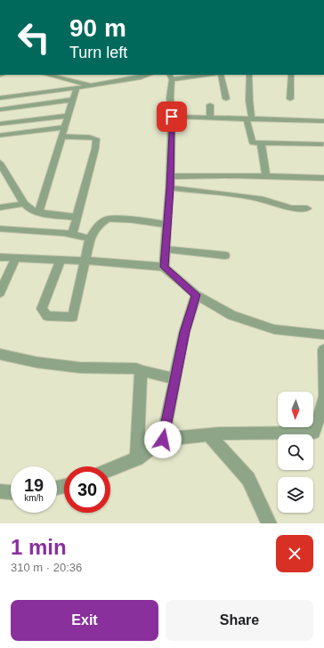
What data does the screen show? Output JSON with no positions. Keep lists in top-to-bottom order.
{
  "north": "bottom",
  "page": {
    "turn": ["90 m", "Turn left"],
    "speed": "19 km/h",
    "limit": "30",
    "heading": ["1 min", "310 m · 20:36"],
    "buttons": ["Exit", "Share"]
  }
}
